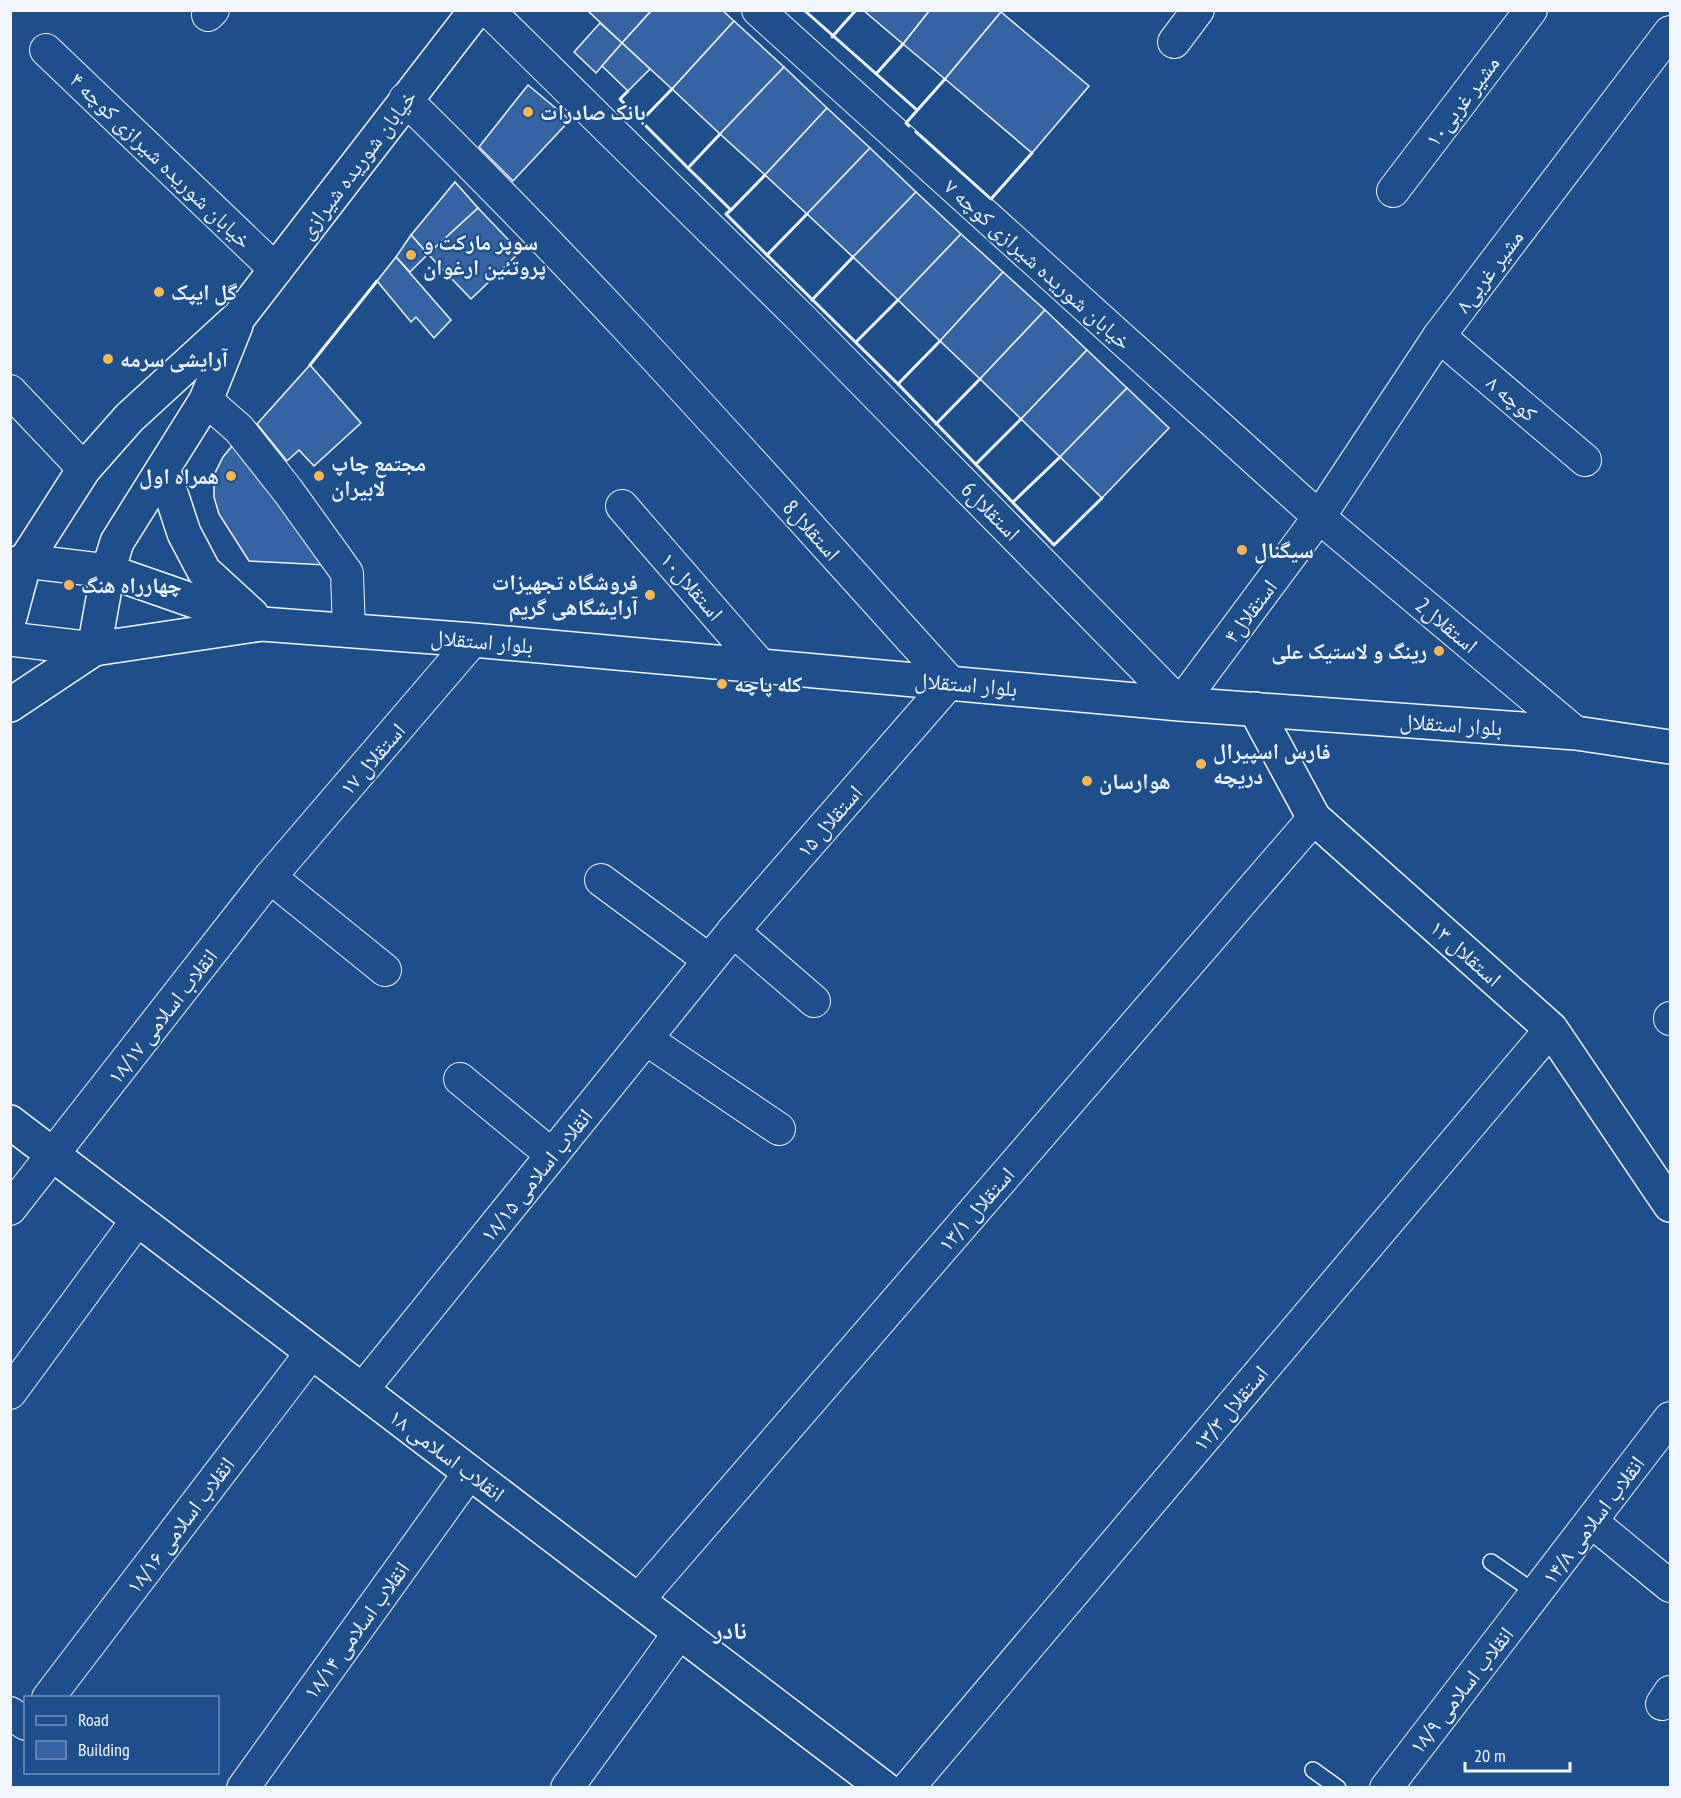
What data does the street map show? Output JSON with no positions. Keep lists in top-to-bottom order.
{
  "streets": {
    "main road": [
      "خیابان شوریده شیرازی",
      "بلوار استقلال",
      "۱۳ استقلال",
      "۱۸ انقلاب اسلامی"
    ],
    "street": [
      "۱۰مشیر غربی",
      "خیابان شوریده شیرازی کوچه ۴",
      "خیابان شوریده شیرازی کوچه ۷",
      "مشیر غربی۸",
      "کوچه ۸",
      "استقلال6",
      "استقلال8",
      "استقلال۱۰",
      "استقلال۴",
      "2استقلال",
      "۱۷ استقلال",
      "۱۵ استقلال",
      "۱۸/۱۷ انقلاب اسلامی",
      "۱۸/۱۵ انقلاب اسلامی",
      "۱۳/۱ استقلال",
      "۱۳/۳ استقلال",
      "۱۴/۸ انقلاب اسلامی",
      "۱۸/۱۶ انقلاب اسلامی",
      "۱۸/۱۴ انقلاب اسلامی",
      "۱۸/۹ انقلاب اسلامی"
    ]
  },
  "crossings": [
    ["خیابان شوریده شیرازی کوچه ۴", "خیابان شوریده شیرازی"],
    ["خیابان شوریده شیرازی", "استقلال8"],
    ["خیابان شوریده شیرازی", "بلوار استقلال"],
    ["خیابان شوریده شیرازی کوچه ۷", "مشیر غربی۸"],
    ["خیابان شوریده شیرازی کوچه ۷", "استقلال۴"],
    ["خیابان شوریده شیرازی کوچه ۷", "2استقلال"],
    ["مشیر غربی۸", "کوچه ۸"],
    ["مشیر غربی۸", "استقلال۴"],
    ["مشیر غربی۸", "2استقلال"],
    ["استقلال6", "استقلال۴"],
    ["استقلال6", "بلوار استقلال"],
    ["استقلال8", "بلوار استقلال"],
    ["استقلال8", "۱۵ استقلال"],
    ["استقلال۱۰", "بلوار استقلال"],
    ["استقلال۴", "2استقلال"],
    ["استقلال۴", "بلوار استقلال"],
    ["2استقلال", "بلوار استقلال"],
    ["بلوار استقلال", "۱۷ استقلال"],
    ["بلوار استقلال", "۱۵ استقلال"],
    ["بلوار استقلال", "۱۳ استقلال"],
    ["۱۷ استقلال", "۱۸/۱۷ انقلاب اسلامی"],
    ["۱۵ استقلال", "۱۸/۱۵ انقلاب اسلامی"],
    ["۱۳ استقلال", "۱۳/۱ استقلال"],
    ["۱۳ استقلال", "۱۳/۳ استقلال"],
    ["۱۸/۱۷ انقلاب اسلامی", "۱۸ انقلاب اسلامی"],
    ["۱۸/۱۵ انقلاب اسلامی", "۱۸ انقلاب اسلامی"],
    ["۱۳/۱ استقلال", "۱۸ انقلاب اسلامی"],
    ["۱۸ انقلاب اسلامی", "۱۸/۱۶ انقلاب اسلامی"],
    ["۱۸ انقلاب اسلامی", "۱۸/۱۴ انقلاب اسلامی"],
    ["۱۴/۸ انقلاب اسلامی", "۱۸/۹ انقلاب اسلامی"]
  ],
  "districts": ["نادر"],
  "places": [
    "بانک صادرات",
    "سوپر مارکت و پروتئین ارغوان",
    "گل ایپک",
    "آرایشی سرمه",
    "همراه اول",
    "مجتمع چاپ لابيران",
    "سیگنال",
    "چهارراه هنگ",
    "فروشگاه تجهیزات آرایشگاهی گریم",
    "رینگ و لاستیک علی",
    "کله پاچه",
    "فارس اسپیرال دریچه",
    "هوارسان"
  ],
  "legend": ["Road", "Building"],
  "scale_bar": "20 m"
}
